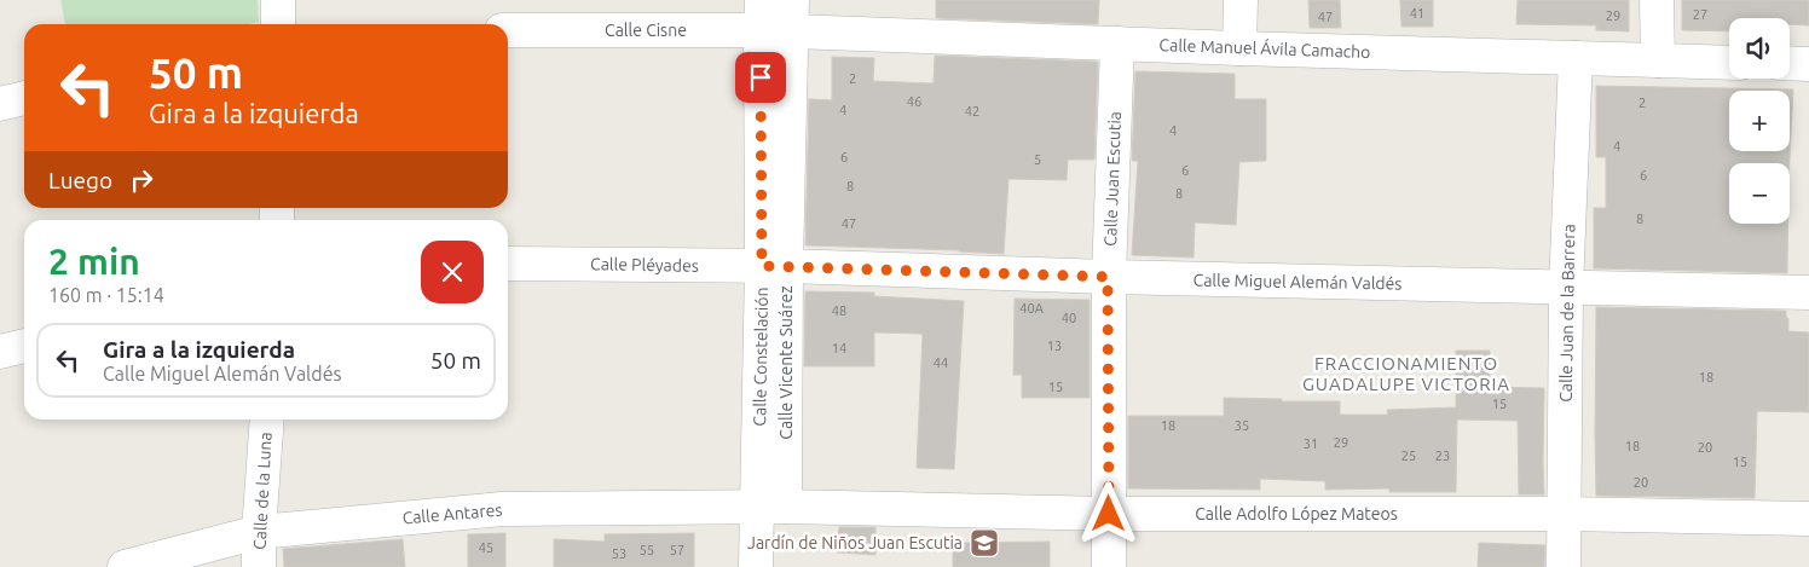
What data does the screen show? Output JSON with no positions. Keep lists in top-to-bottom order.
{
  "streets": {
    "street": [
      "Calle Cisne",
      "Calle Manuel Ávila Camacho",
      "Calle Juan Escutia",
      "Calle Pléyades",
      "Calle Miguel Alemán Valdés",
      "Calle Juan de la Barrera",
      "Calle Constelación",
      "Calle de la Luna",
      "Calle Antares",
      "Calle Adolfo López Mateos"
    ]
  },
  "crossings": [
    ["Calle Cisne", "Calle Manuel Ávila Camacho"],
    ["Calle Cisne", "Calle Constelación"],
    ["Calle Manuel Ávila Camacho", "Calle Juan Escutia"],
    ["Calle Manuel Ávila Camacho", "Calle Juan de la Barrera"],
    ["Calle Manuel Ávila Camacho", "Calle Constelación"],
    ["Calle Juan Escutia", "Calle Miguel Alemán Valdés"],
    ["Calle Juan Escutia", "Calle Adolfo López Mateos"],
    ["Calle Pléyades", "Calle Miguel Alemán Valdés"],
    ["Calle Pléyades", "Calle Constelación"],
    ["Calle Miguel Alemán Valdés", "Calle Juan de la Barrera"],
    ["Calle Miguel Alemán Valdés", "Calle Constelación"],
    ["Calle Juan de la Barrera", "Calle Adolfo López Mateos"],
    ["Calle Constelación", "Calle Antares"],
    ["Calle Constelación", "Calle Adolfo López Mateos"],
    ["Calle de la Luna", "Calle Antares"],
    ["Calle Antares", "Calle Adolfo López Mateos"]
  ],
  "districts": ["FRACCIONAMIENTO GUADALUPE VICTORIA"],
  "places": {
    "school or university": ["Jardín de Niños Juan Escutia"]
  },
  "house_numbers": [
    "41",
    "27",
    "29",
    "47",
    "2",
    "46",
    "2",
    "4",
    "42",
    "4",
    "4",
    "6",
    "5",
    "6",
    "6",
    "8",
    "8",
    "8",
    "47",
    "40A",
    "48",
    "40",
    "13",
    "14",
    "44",
    "18",
    "15",
    "15",
    "18",
    "35",
    "29",
    "31",
    "18",
    "20",
    "25",
    "23",
    "15",
    "20",
    "45",
    "55",
    "57",
    "53"
  ],
  "page": {
    "map_buttons": ["+", "−"],
    "turn": ["50 m", "Gira a la izquierda"],
    "then": "Luego",
    "heading": ["2 min", "160 m · 15:14"],
    "list": [
      {
        "name": "Gira a la izquierda",
        "note": "Calle Miguel Alemán Valdés",
        "value": "50 m"
      }
    ]
  }
}
